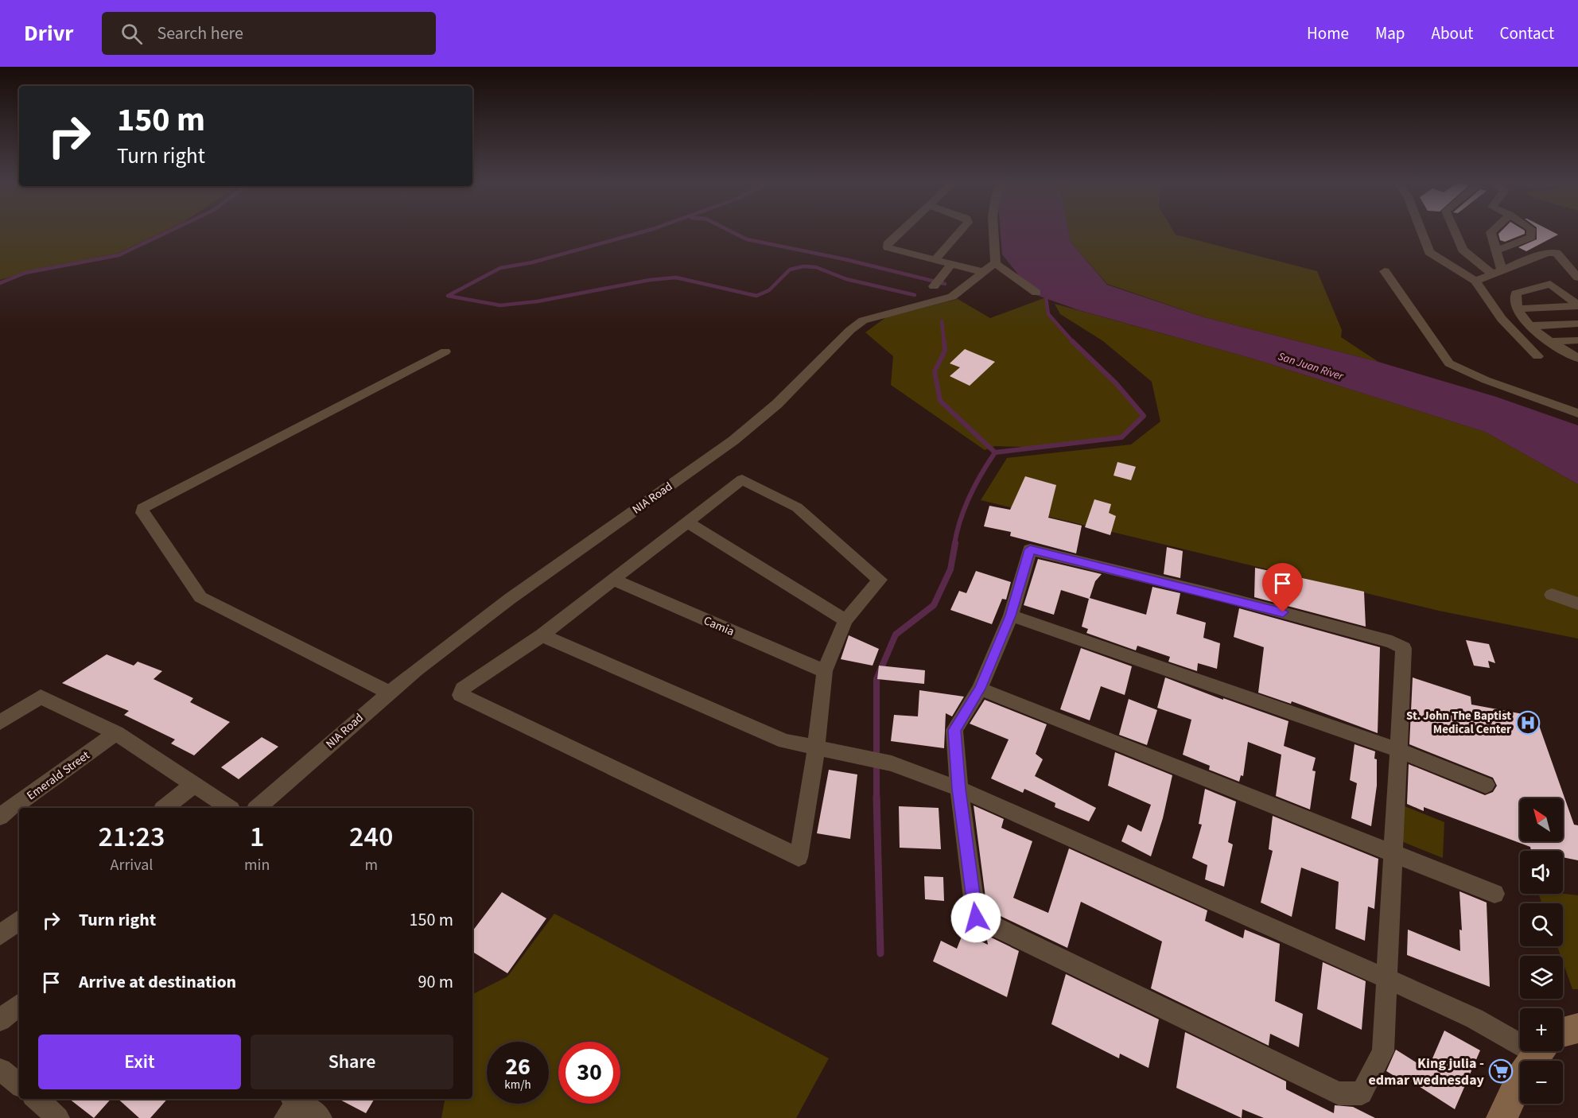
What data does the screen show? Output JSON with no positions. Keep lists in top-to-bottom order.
{
  "streets": {
    "street": ["NIA Road", "Camia", "Emerald Street"]
  },
  "water": ["San Juan River"],
  "places": {
    "hospital": ["St. John The Baptist Medical Center"],
    "supermarket": ["King julia - edmar wednesday"]
  },
  "north": "top left",
  "page": {
    "header": "Drivr",
    "search": "Search here",
    "nav": [
      "Home",
      "Map",
      "About",
      "Contact"
    ],
    "turn": ["150 m", "Turn right"],
    "map_buttons": ["+", "−"],
    "eta": [
      "21:23",
      "Arrival",
      "1",
      "min",
      "240",
      "m"
    ],
    "list": [
      {
        "name": "Turn right",
        "value": "150 m"
      },
      {
        "name": "Arrive at destination",
        "value": "90 m"
      }
    ],
    "buttons": ["Exit", "Share"],
    "speed": "26 km/h",
    "limit": "30"
  }
}
